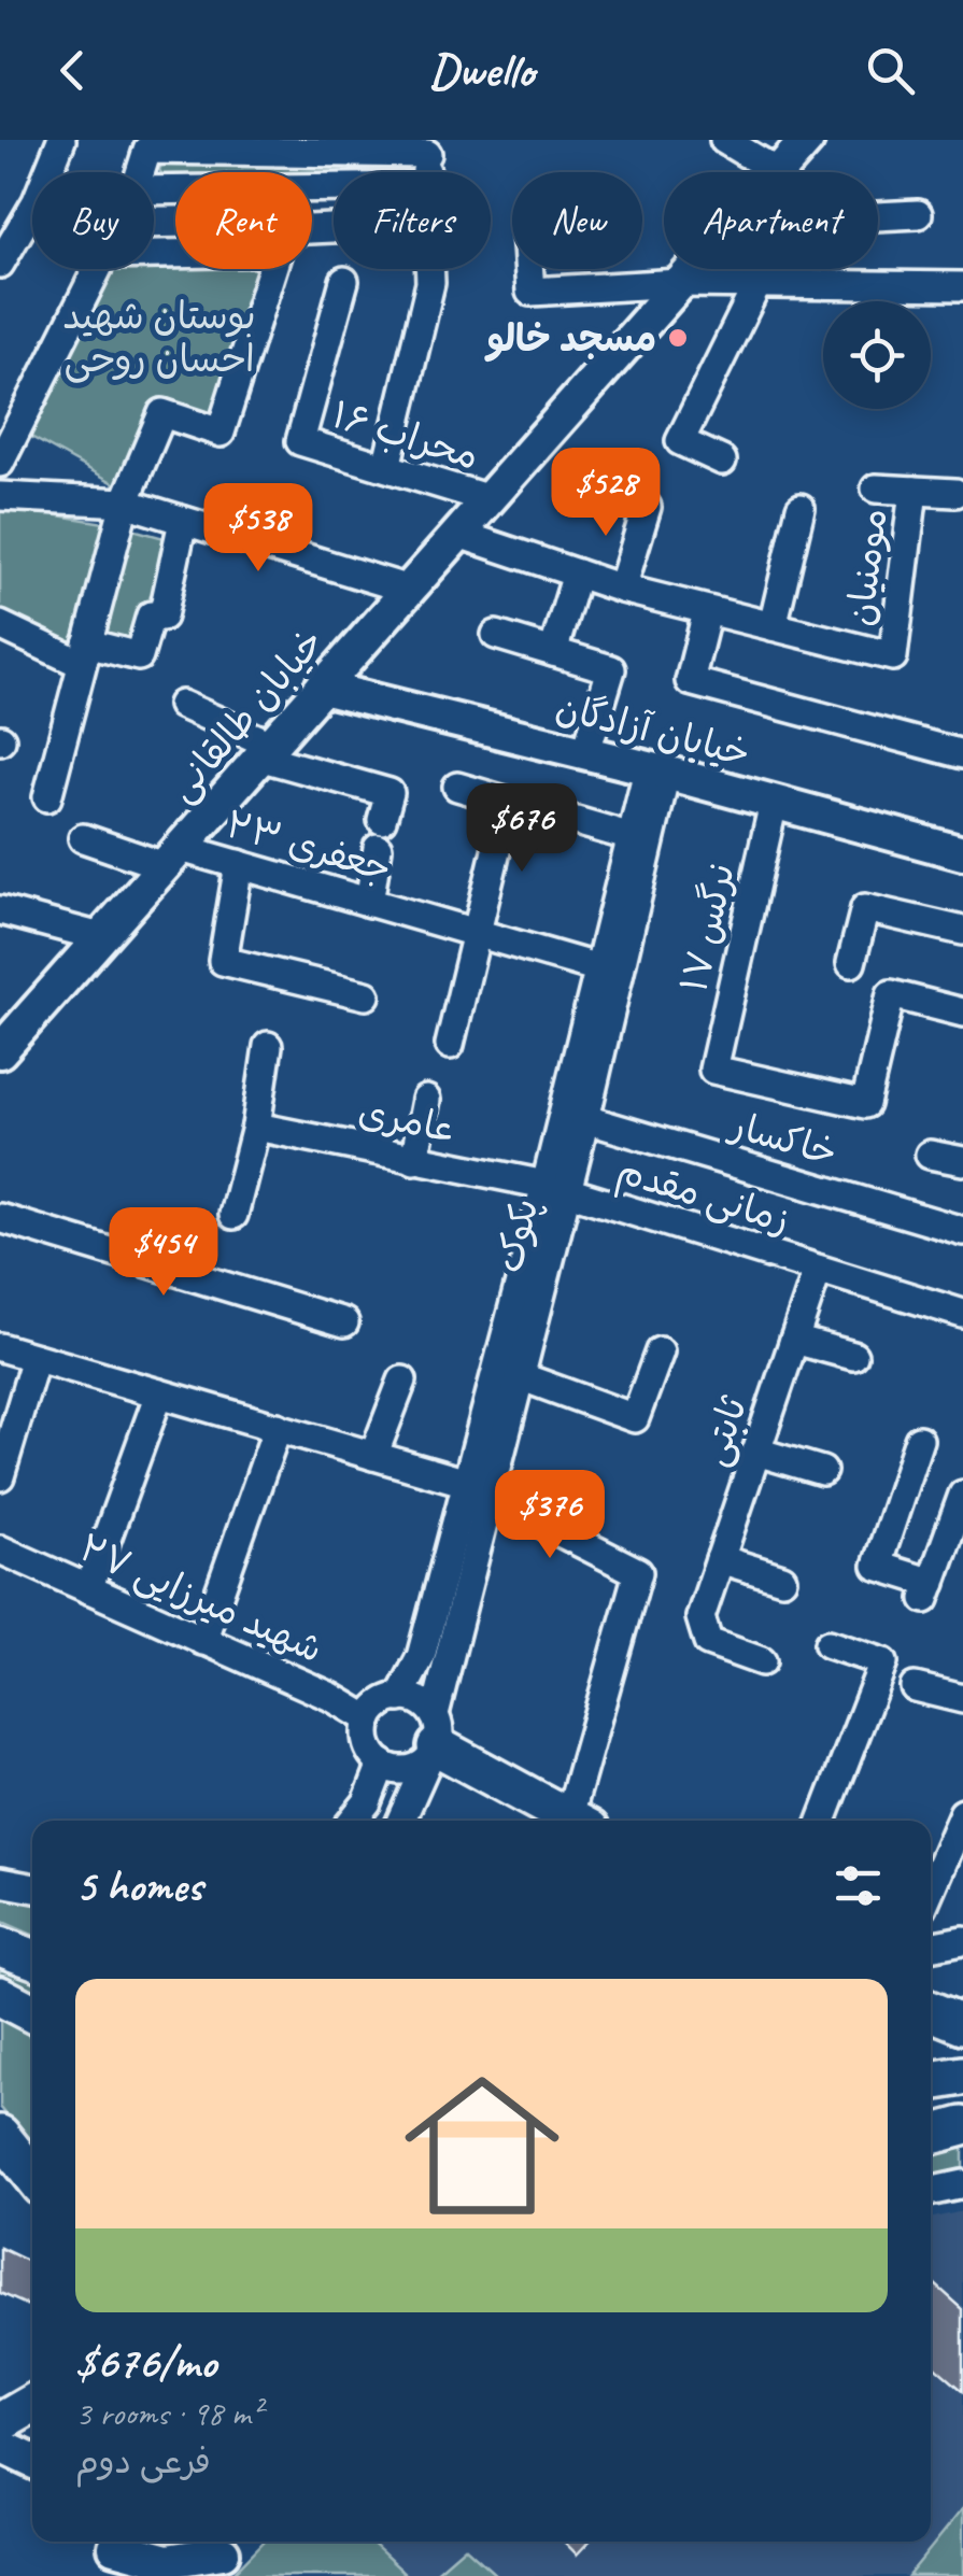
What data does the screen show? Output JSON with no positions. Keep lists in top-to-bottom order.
{
  "streets": {
    "main road": ["خیابان طالقانی", "خیابان آزادگان"],
    "street": [
      "محراب ۱۶",
      "مومنیان",
      "جعفری ۲۳",
      "نرگس ۱۷",
      "عامری",
      "خاکسار",
      "زمانی مقدم",
      "پکوک",
      "ثابتی",
      "شهید میرزایی ۲۷"
    ]
  },
  "crossings": [
    ["محراب ۱۶", "خیابان طالقانی"],
    ["خیابان طالقانی", "خیابان آزادگان"],
    ["خیابان طالقانی", "جعفری ۲۳"],
    ["خیابان آزادگان", "نرگس ۱۷"],
    ["خیابان آزادگان", "پکوک"],
    ["جعفری ۲۳", "پکوک"],
    ["عامری", "زمانی مقدم"],
    ["عامری", "پکوک"],
    ["خاکسار", "پکوک"],
    ["زمانی مقدم", "پکوک"],
    ["زمانی مقدم", "ثابتی"],
    ["پکوک", "شهید میرزایی ۲۷"]
  ],
  "parks": ["بوستان شهید احسان روحی"],
  "places": ["مسجد خالو"],
  "page": {
    "header": "Dwello",
    "chip": [
      "Buy",
      "Rent",
      "Filters",
      "New",
      "Apartment"
    ],
    "price": [
      "$528",
      "$538",
      "$676",
      "$454",
      "$376"
    ],
    "heading": "5 homes",
    "list": [
      {
        "name": "$676/mo",
        "note": "3 rooms · 98 m² · فرعی دوم"
      }
    ]
  }
}
